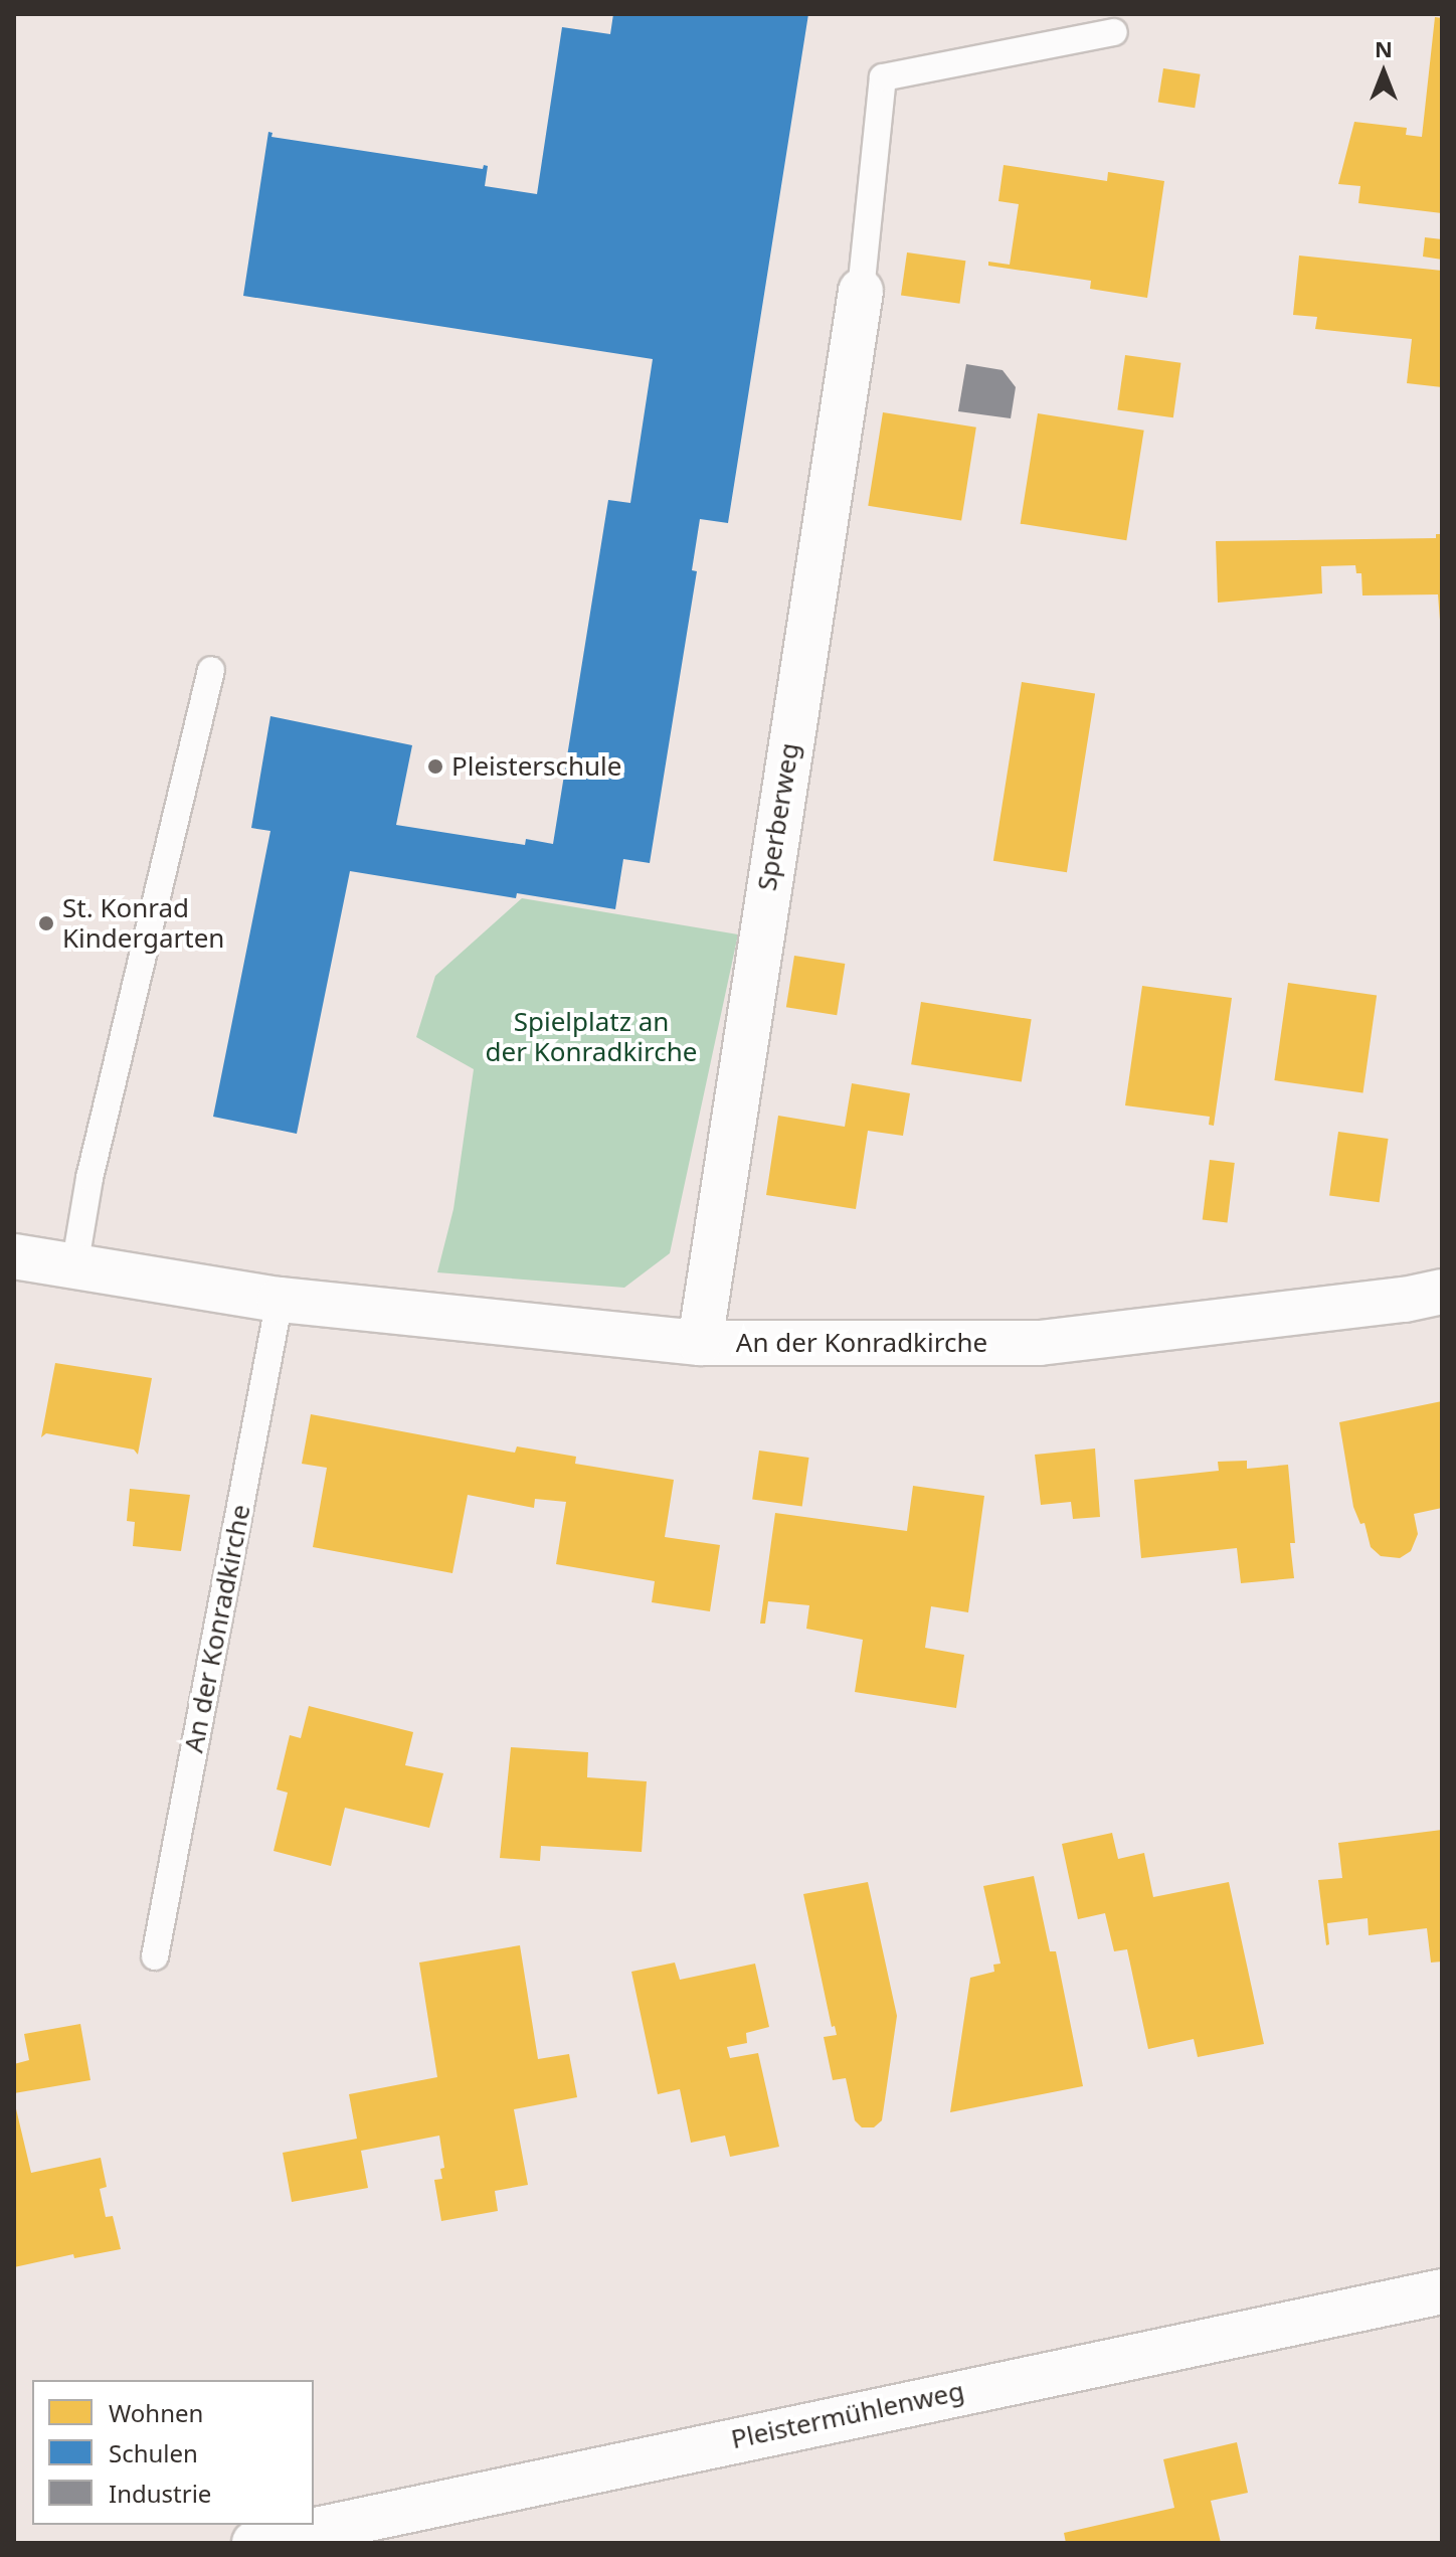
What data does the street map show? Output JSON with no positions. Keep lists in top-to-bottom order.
{
  "streets": {
    "street": ["Sperberweg", "An der Konradkirche", "Pleistermühlenweg"]
  },
  "crossings": [
    ["Sperberweg", "An der Konradkirche"]
  ],
  "parks": ["Spielplatz an der Konradkirche"],
  "places": ["Pleisterschule", "St. Konrad Kindergarten"],
  "legend": ["Wohnen", "Schulen", "Industrie"],
  "north": "top"
}
